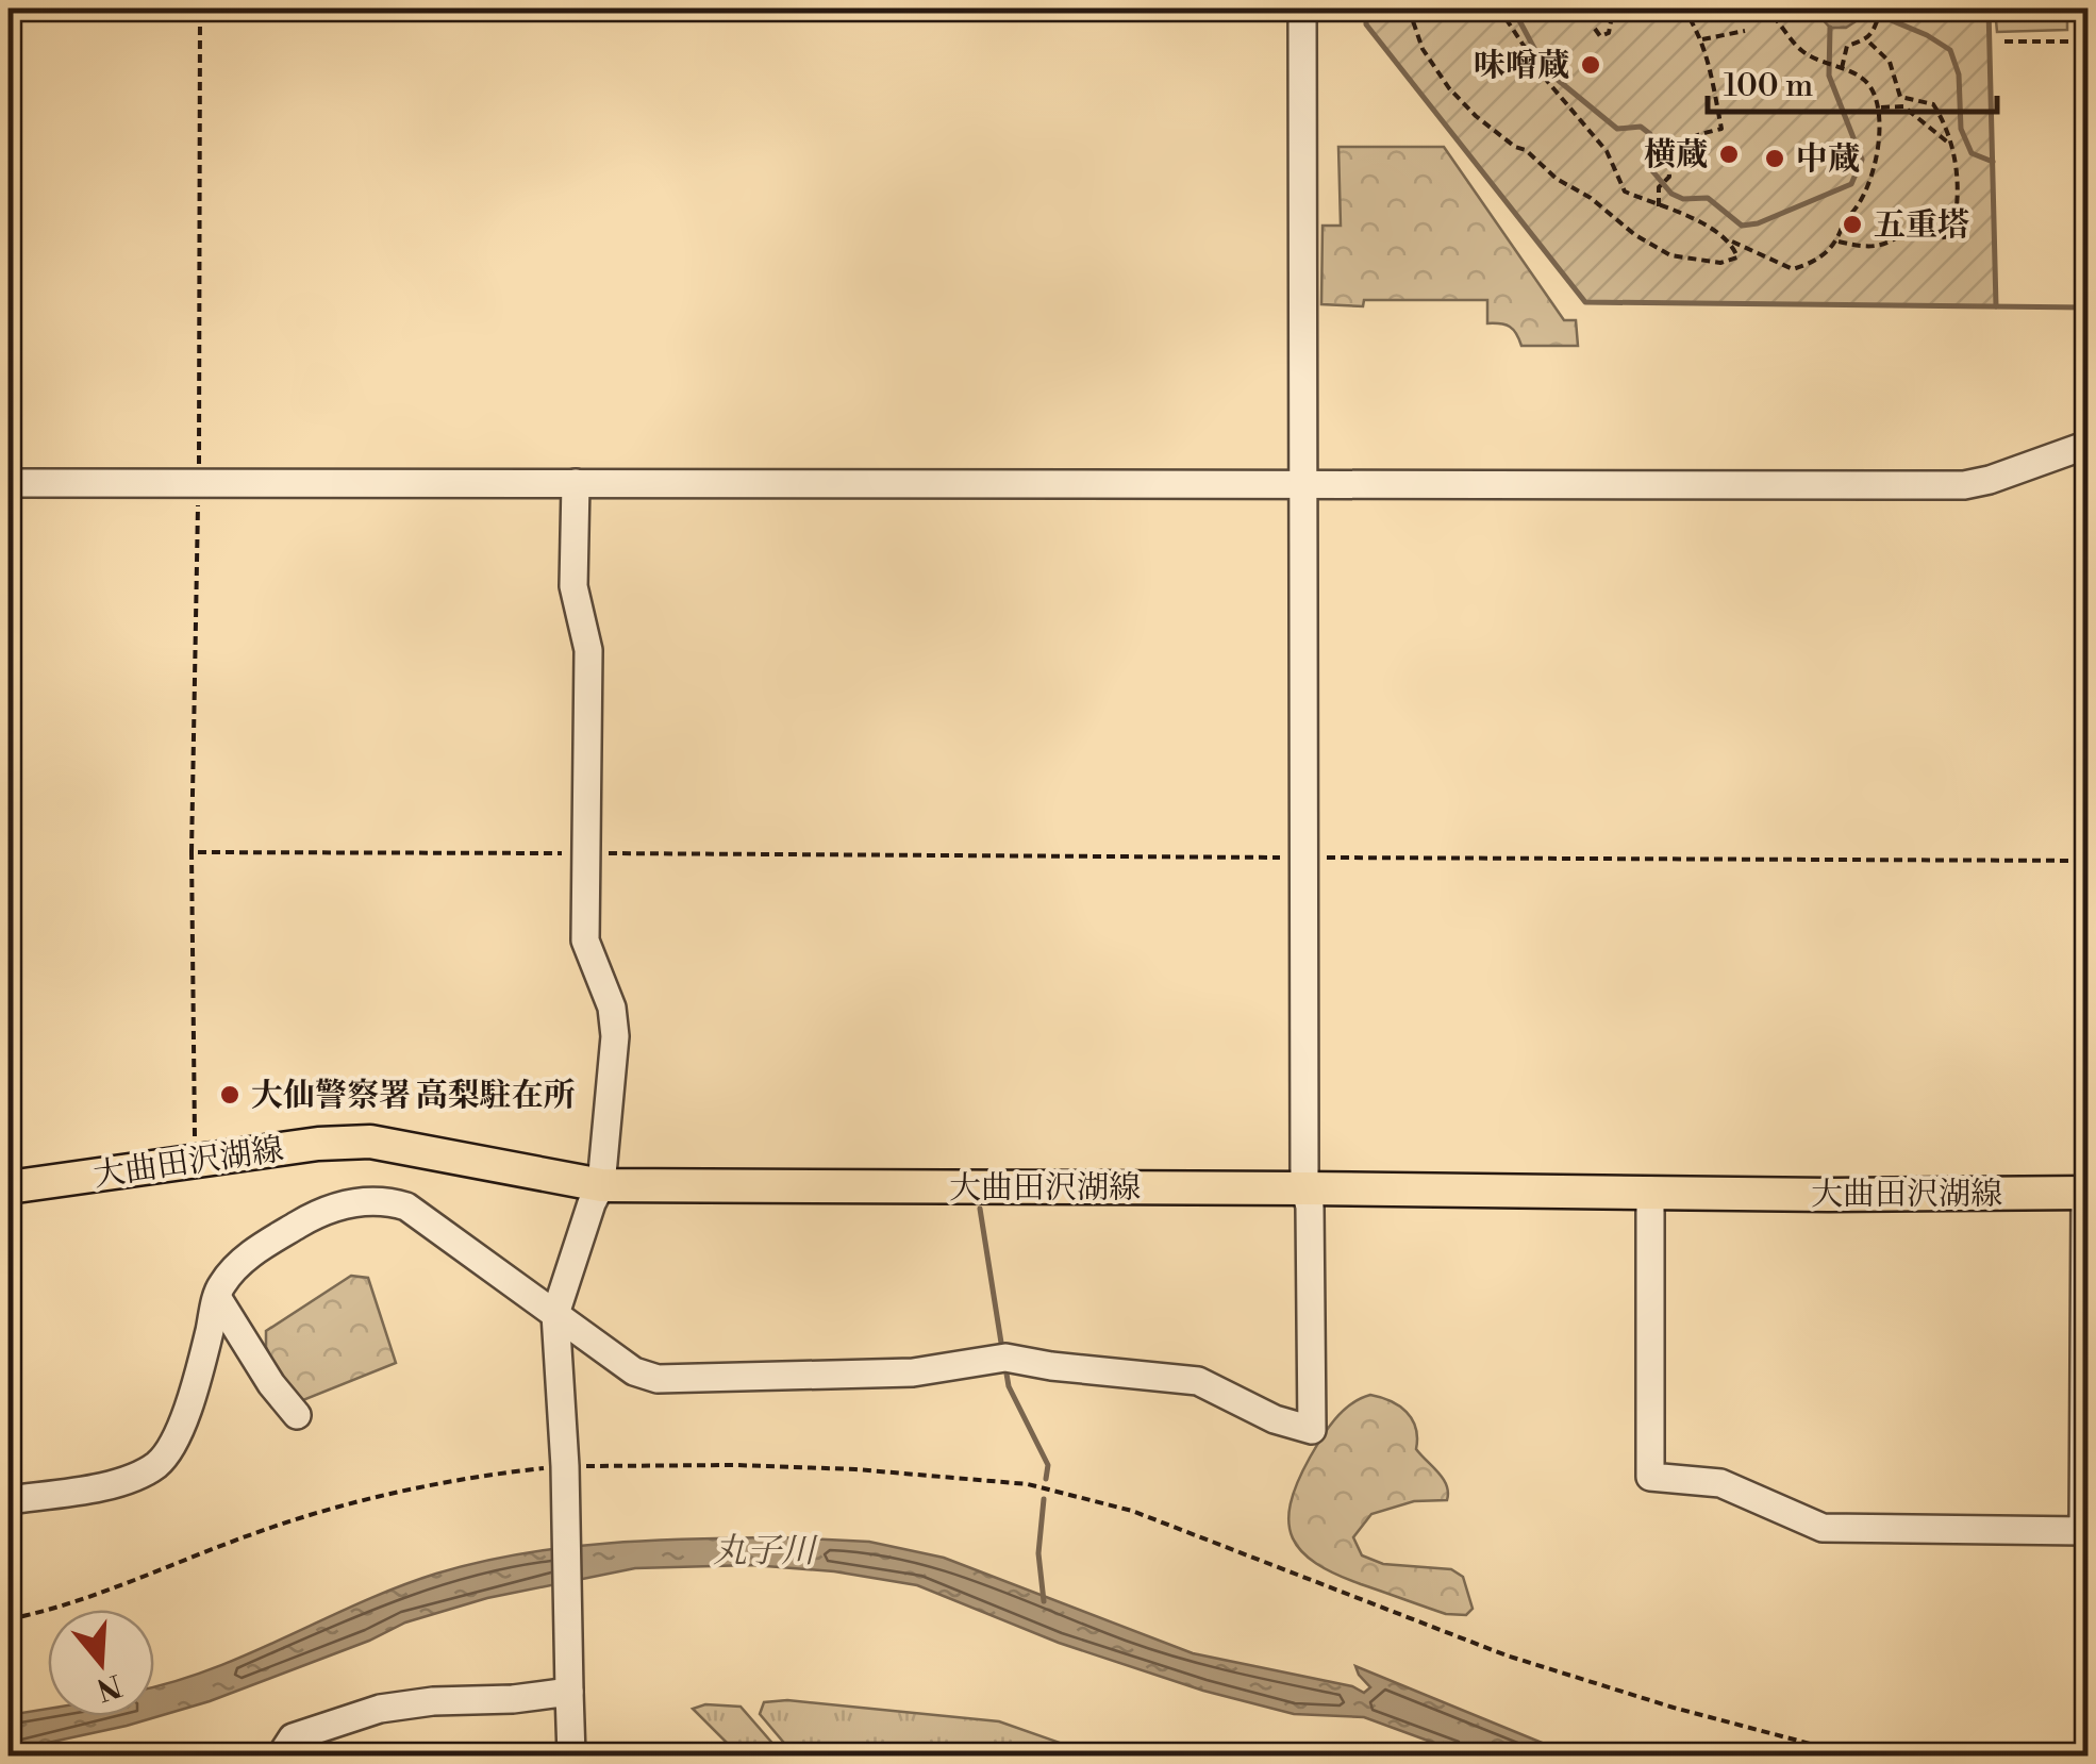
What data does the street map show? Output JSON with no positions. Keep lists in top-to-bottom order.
{
  "streets": {
    "main road": ["大曲田沢湖線"]
  },
  "water": ["丸子川"],
  "places": [
    "味噌蔵",
    "横蔵",
    "中蔵",
    "五重塔",
    "大仙警察署 高梨駐在所"
  ],
  "scale_bar": "100 m",
  "north": "bottom"
}
